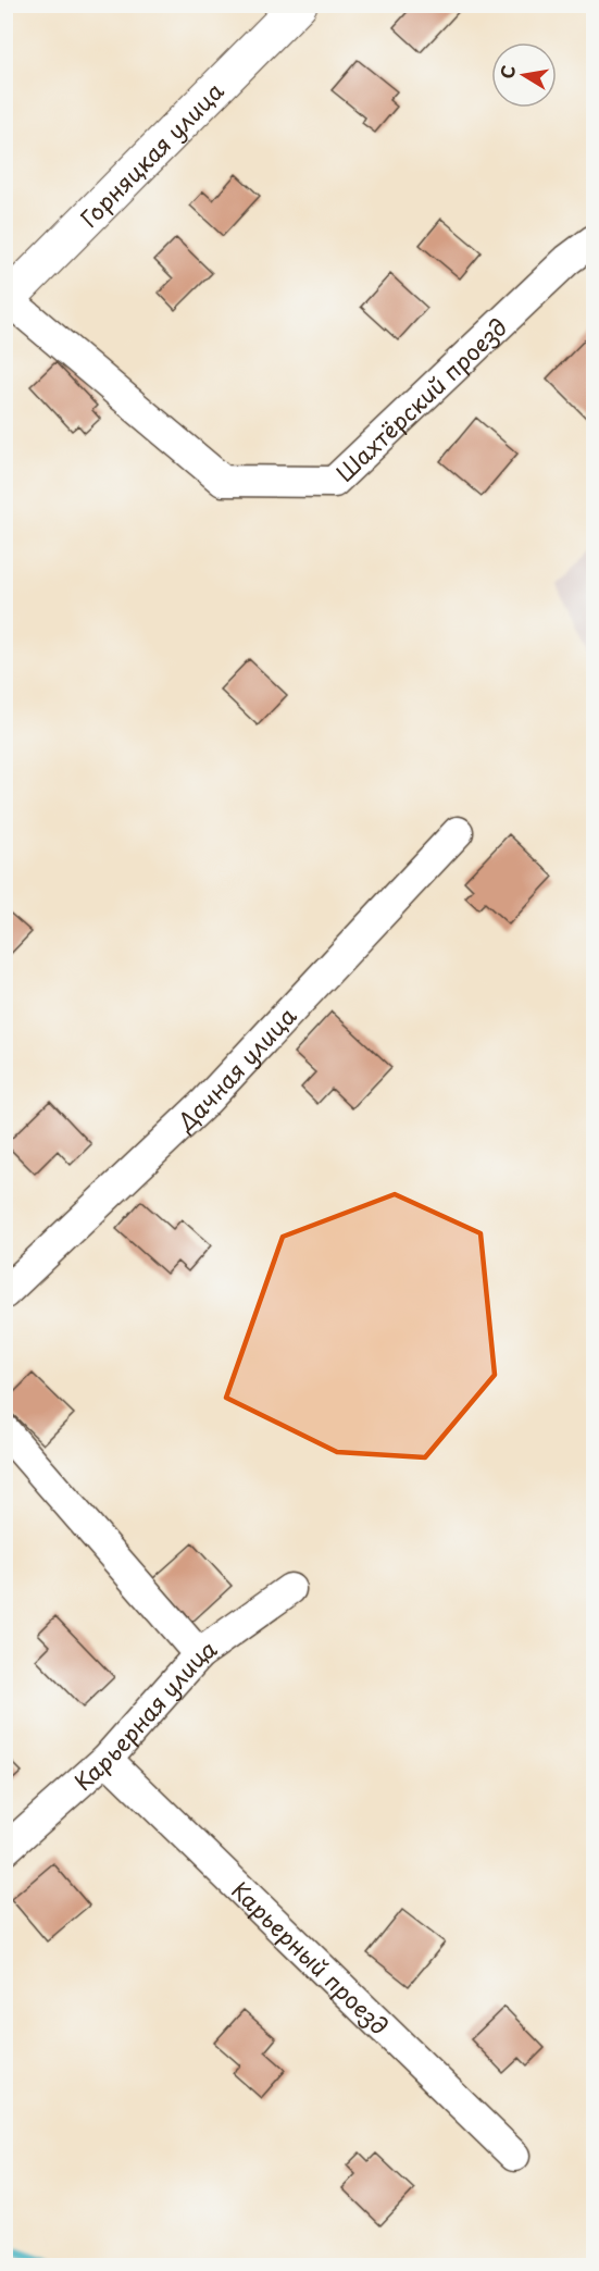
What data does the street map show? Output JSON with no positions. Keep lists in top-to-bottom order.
{
  "streets": {
    "main road": ["Горняцкая улица"],
    "street": [
      "Шахтёрский проезд",
      "Дачная улица",
      "Карьерная улица",
      "Карьерный проезд"
    ]
  },
  "crossings": [
    ["Горняцкая улица", "Шахтёрский проезд"],
    ["Карьерная улица", "Карьерный проезд"]
  ],
  "north": "left"
}
